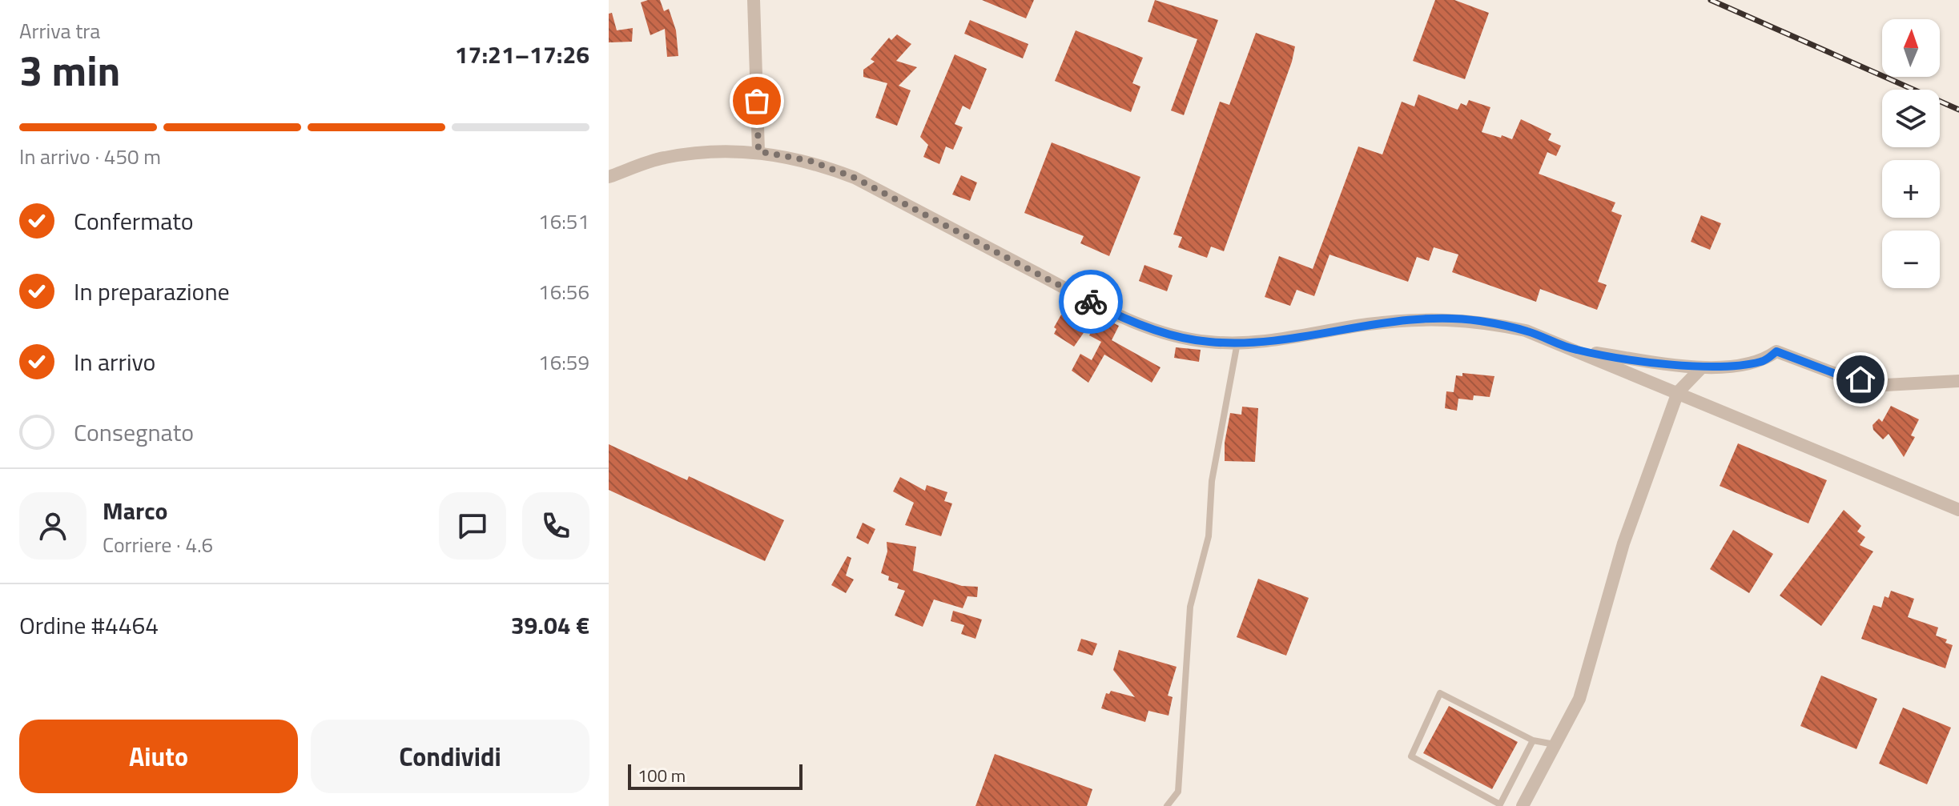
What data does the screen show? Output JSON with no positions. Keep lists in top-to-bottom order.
{
  "scale_bar": "100 m",
  "north": "top",
  "page": {
    "heading": ["3 min", "Arriva tra", "17:21–17:26"],
    "panel": [
      "Marco",
      "Corriere · 4.6",
      "Ordine #4464",
      "39.04 €"
    ],
    "map_buttons": ["+", "−"],
    "bar": "In arrivo · 450 m",
    "list": [
      ["Confermato", "16:51"],
      ["In preparazione", "16:56"],
      ["In arrivo", "16:59"],
      "Consegnato"
    ],
    "buttons": ["Aiuto", "Condividi"],
    "scale": "100 m"
  }
}
